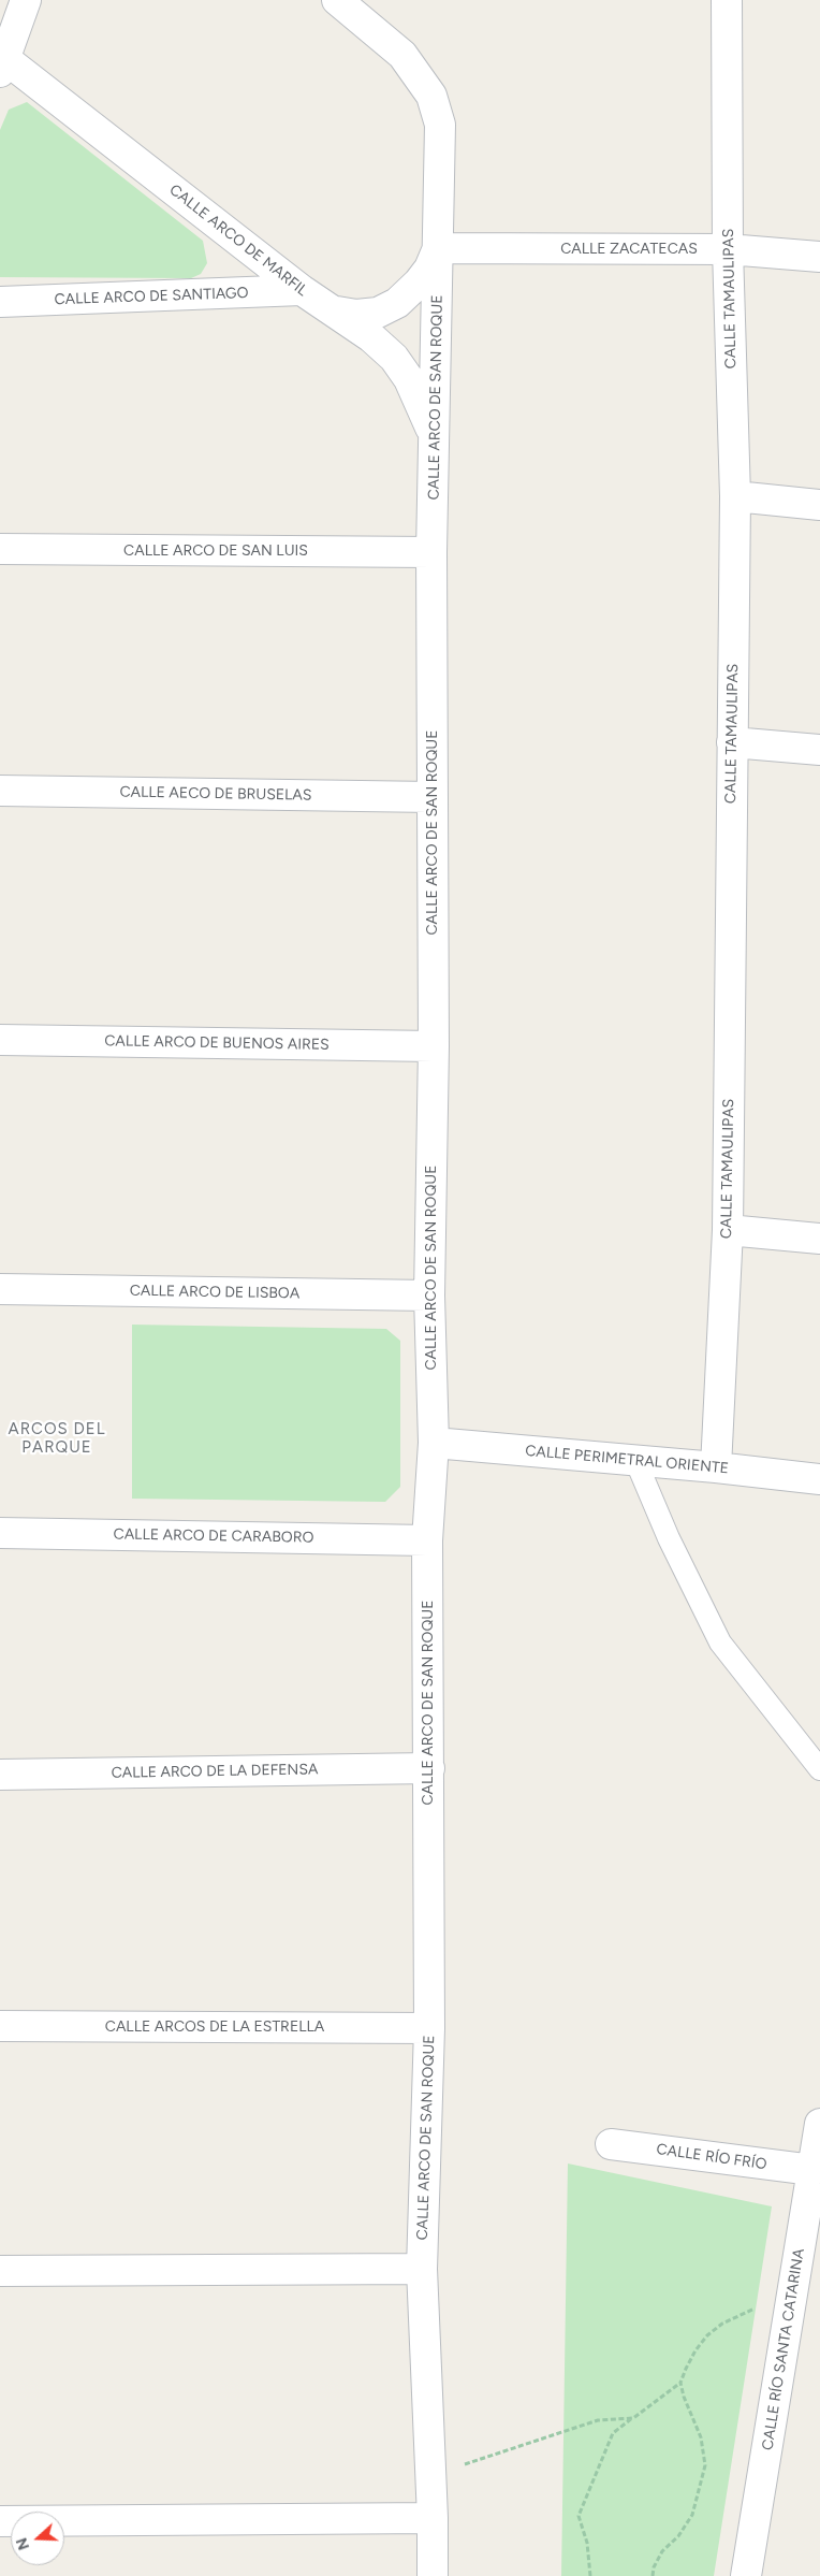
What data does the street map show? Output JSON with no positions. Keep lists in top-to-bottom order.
{
  "streets": {
    "street": [
      "CALLE ARCO DE MARFIL",
      "CALLE ZACATECAS",
      "CALLE ARCO DE SANTIAGO",
      "CALLE TAMAULIPAS",
      "CALLE ARCO DE SAN ROQUE",
      "CALLE ARCO DE SAN LUIS",
      "CALLE AECO DE BRUSELAS",
      "CALLE ARCO DE BUENOS AIRES",
      "CALLE ARCO DE LISBOA",
      "CALLE PERIMETRAL ORIENTE",
      "CALLE ARCO DE CARABORO",
      "CALLE ARCO DE LA DEFENSA",
      "CALLE ARCOS DE LA ESTRELLA",
      "CALLE RÍO FRÍO",
      "CALLE RÍO SANTA CATARINA"
    ]
  },
  "crossings": [
    ["CALLE ARCO DE MARFIL", "CALLE ARCO DE SANTIAGO"],
    ["CALLE ARCO DE MARFIL", "CALLE ARCO DE SAN ROQUE"],
    ["CALLE ZACATECAS", "CALLE TAMAULIPAS"],
    ["CALLE ZACATECAS", "CALLE ARCO DE SAN ROQUE"],
    ["CALLE TAMAULIPAS", "CALLE PERIMETRAL ORIENTE"],
    ["CALLE ARCO DE SAN ROQUE", "CALLE ARCO DE SAN LUIS"],
    ["CALLE ARCO DE SAN ROQUE", "CALLE AECO DE BRUSELAS"],
    ["CALLE ARCO DE SAN ROQUE", "CALLE ARCO DE BUENOS AIRES"],
    ["CALLE ARCO DE SAN ROQUE", "CALLE ARCO DE LISBOA"],
    ["CALLE ARCO DE SAN ROQUE", "CALLE PERIMETRAL ORIENTE"],
    ["CALLE ARCO DE SAN ROQUE", "CALLE ARCO DE CARABORO"],
    ["CALLE ARCO DE SAN ROQUE", "CALLE ARCO DE LA DEFENSA"],
    ["CALLE ARCO DE SAN ROQUE", "CALLE ARCOS DE LA ESTRELLA"],
    ["CALLE RÍO FRÍO", "CALLE RÍO SANTA CATARINA"]
  ],
  "districts": ["ARCOS DEL PARQUE"],
  "north": "left"
}
